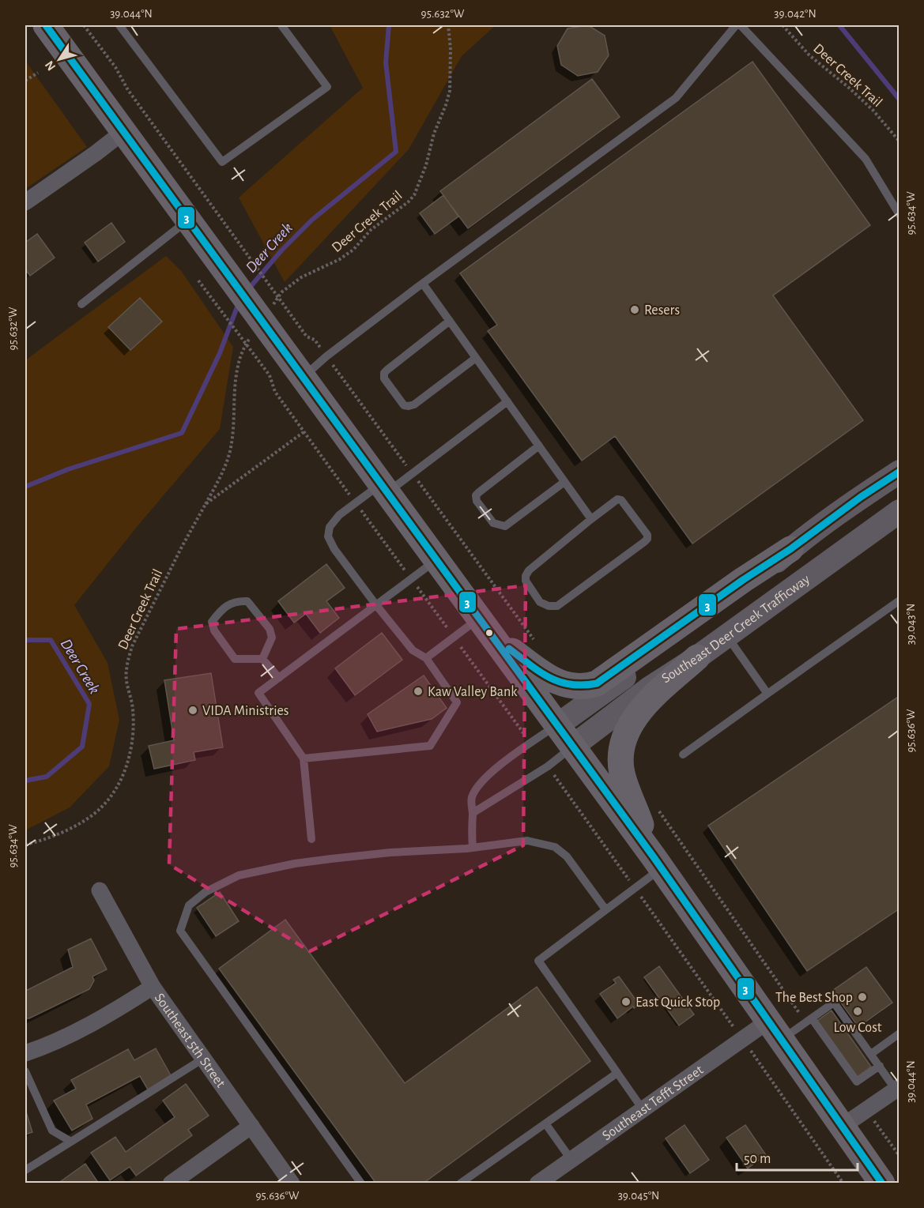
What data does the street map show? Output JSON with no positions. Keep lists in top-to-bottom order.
{
  "streets": {
    "street": ["Southeast Deer Creek Trafficway", "Southeast 5th Street", "Southeast Tefft Street"],
    "path": ["Deer Creek Trail"]
  },
  "water": ["Deer Creek"],
  "places": [
    "Resers",
    "Kaw Valley Bank",
    "VIDA Ministries",
    "The Best Shop",
    "East Quick Stop",
    "Low Cost"
  ],
  "lines": ["transit line 3"],
  "scale_bar": "50 m",
  "north": "bottom left",
  "coordinates": [
    "39.044°N",
    "95.632°W",
    "39.042°N",
    "95.634°W",
    "39.043°N",
    "95.636°W",
    "39.045°N"
  ]
}
